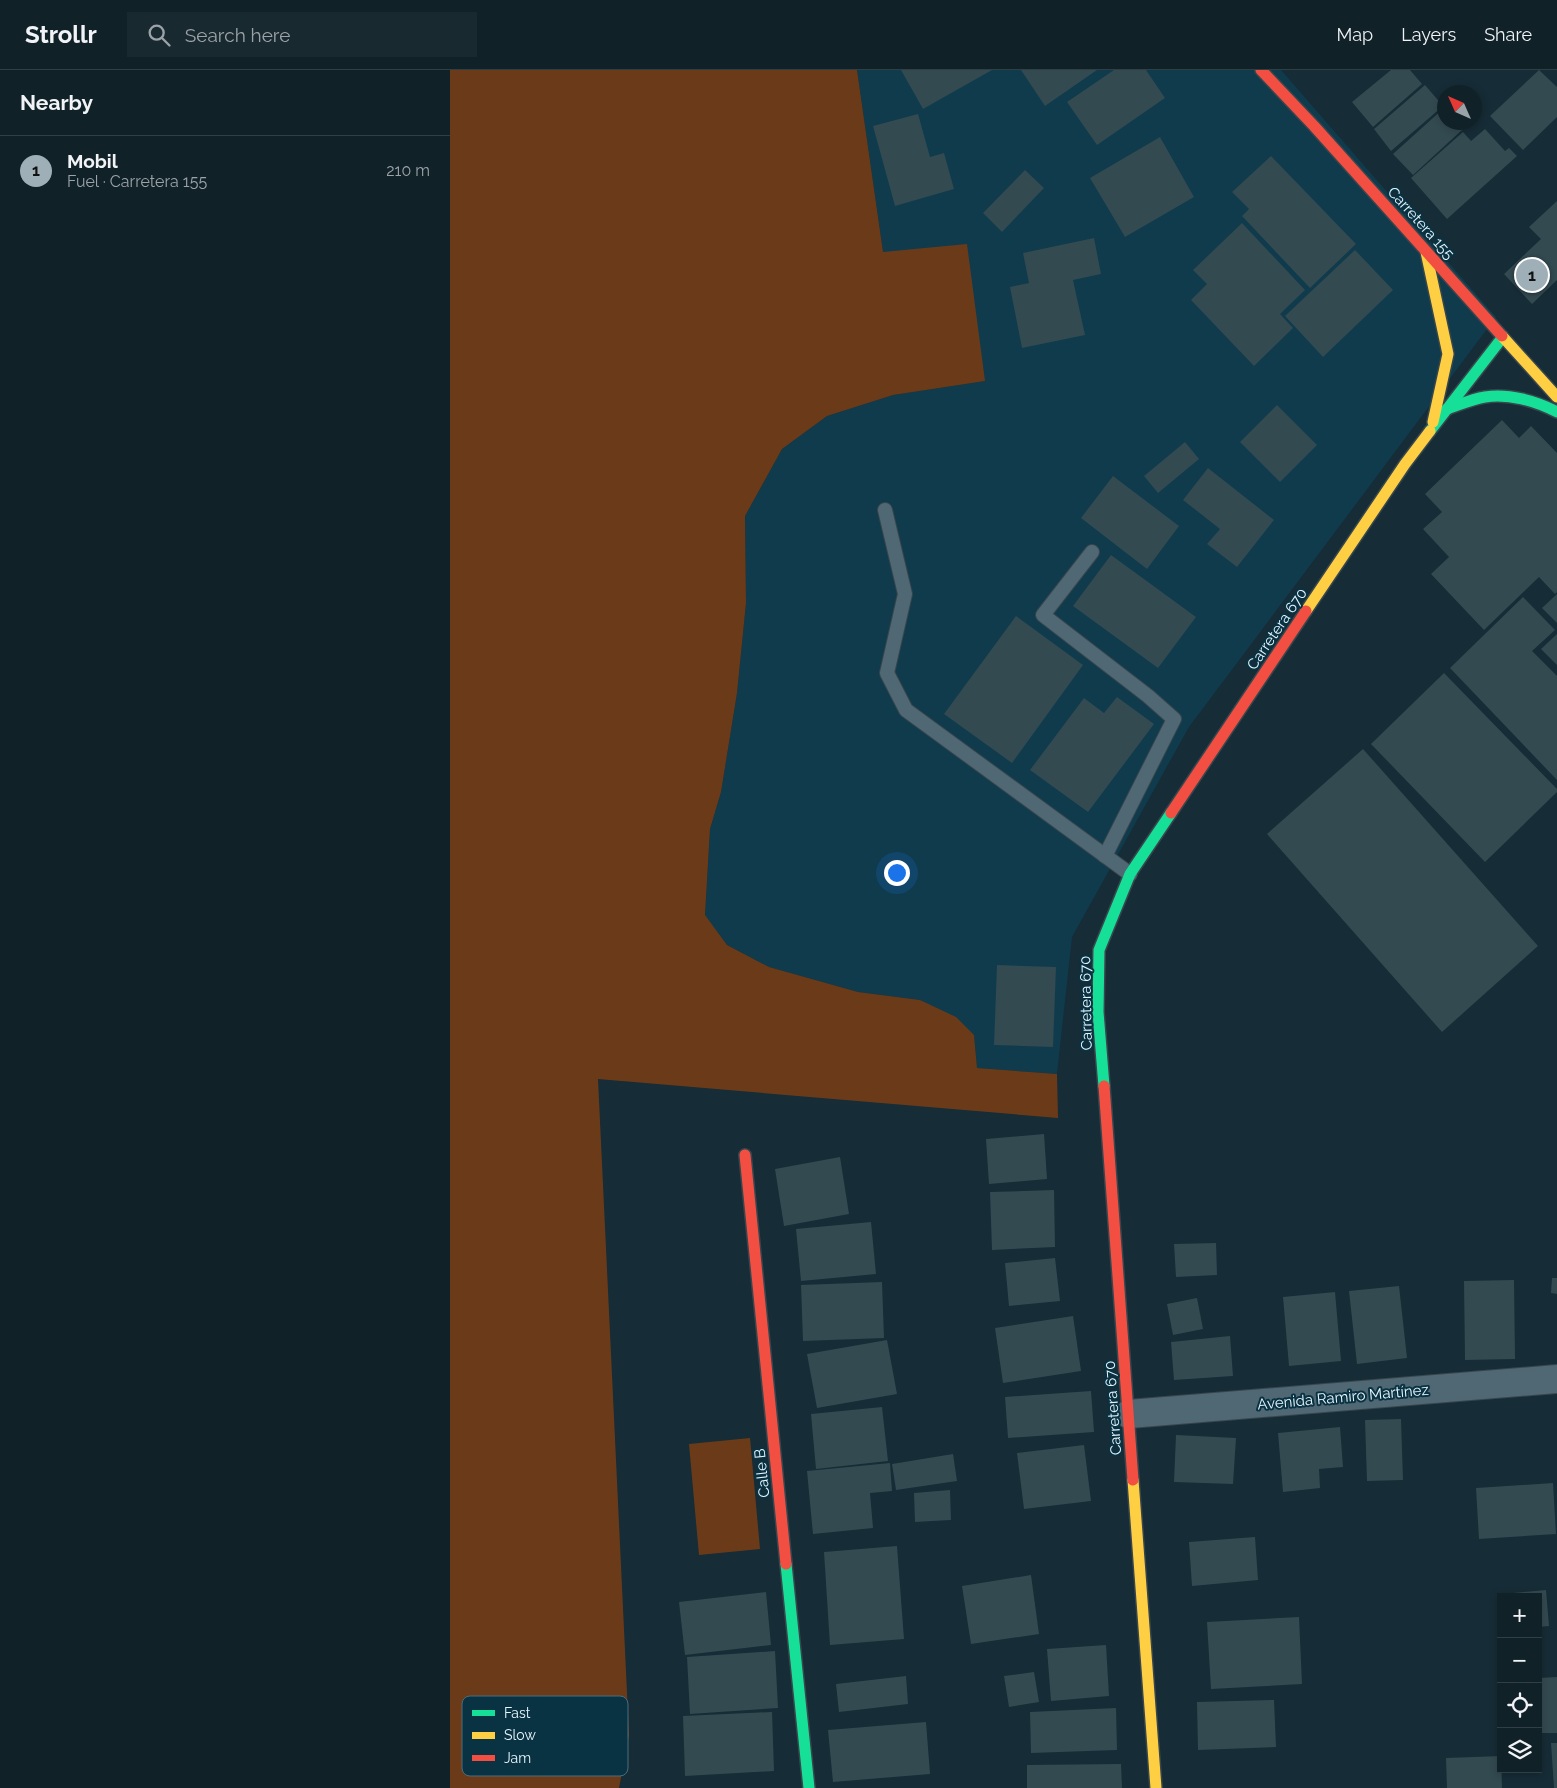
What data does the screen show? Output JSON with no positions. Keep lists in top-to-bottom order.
{
  "streets": {
    "street": [
      "Carretera 155",
      "Carretera 670",
      "Avenida Ramiro Martínez",
      "Calle B"
    ]
  },
  "crossings": [
    ["Carretera 155", "Carretera 670"],
    ["Carretera 670", "Avenida Ramiro Martínez"]
  ],
  "legend": ["Fast", "Slow", "Jam"],
  "north": "top left",
  "page": {
    "header": "Strollr",
    "search": "Search here",
    "nav": ["Map", "Layers", "Share"],
    "heading": "Nearby",
    "list": [
      {
        "mark": "1",
        "name": "Mobil",
        "note": "Fuel · Carretera 155",
        "value": "210 m"
      }
    ],
    "pins": "1",
    "map_buttons": ["+", "−"]
  }
}
